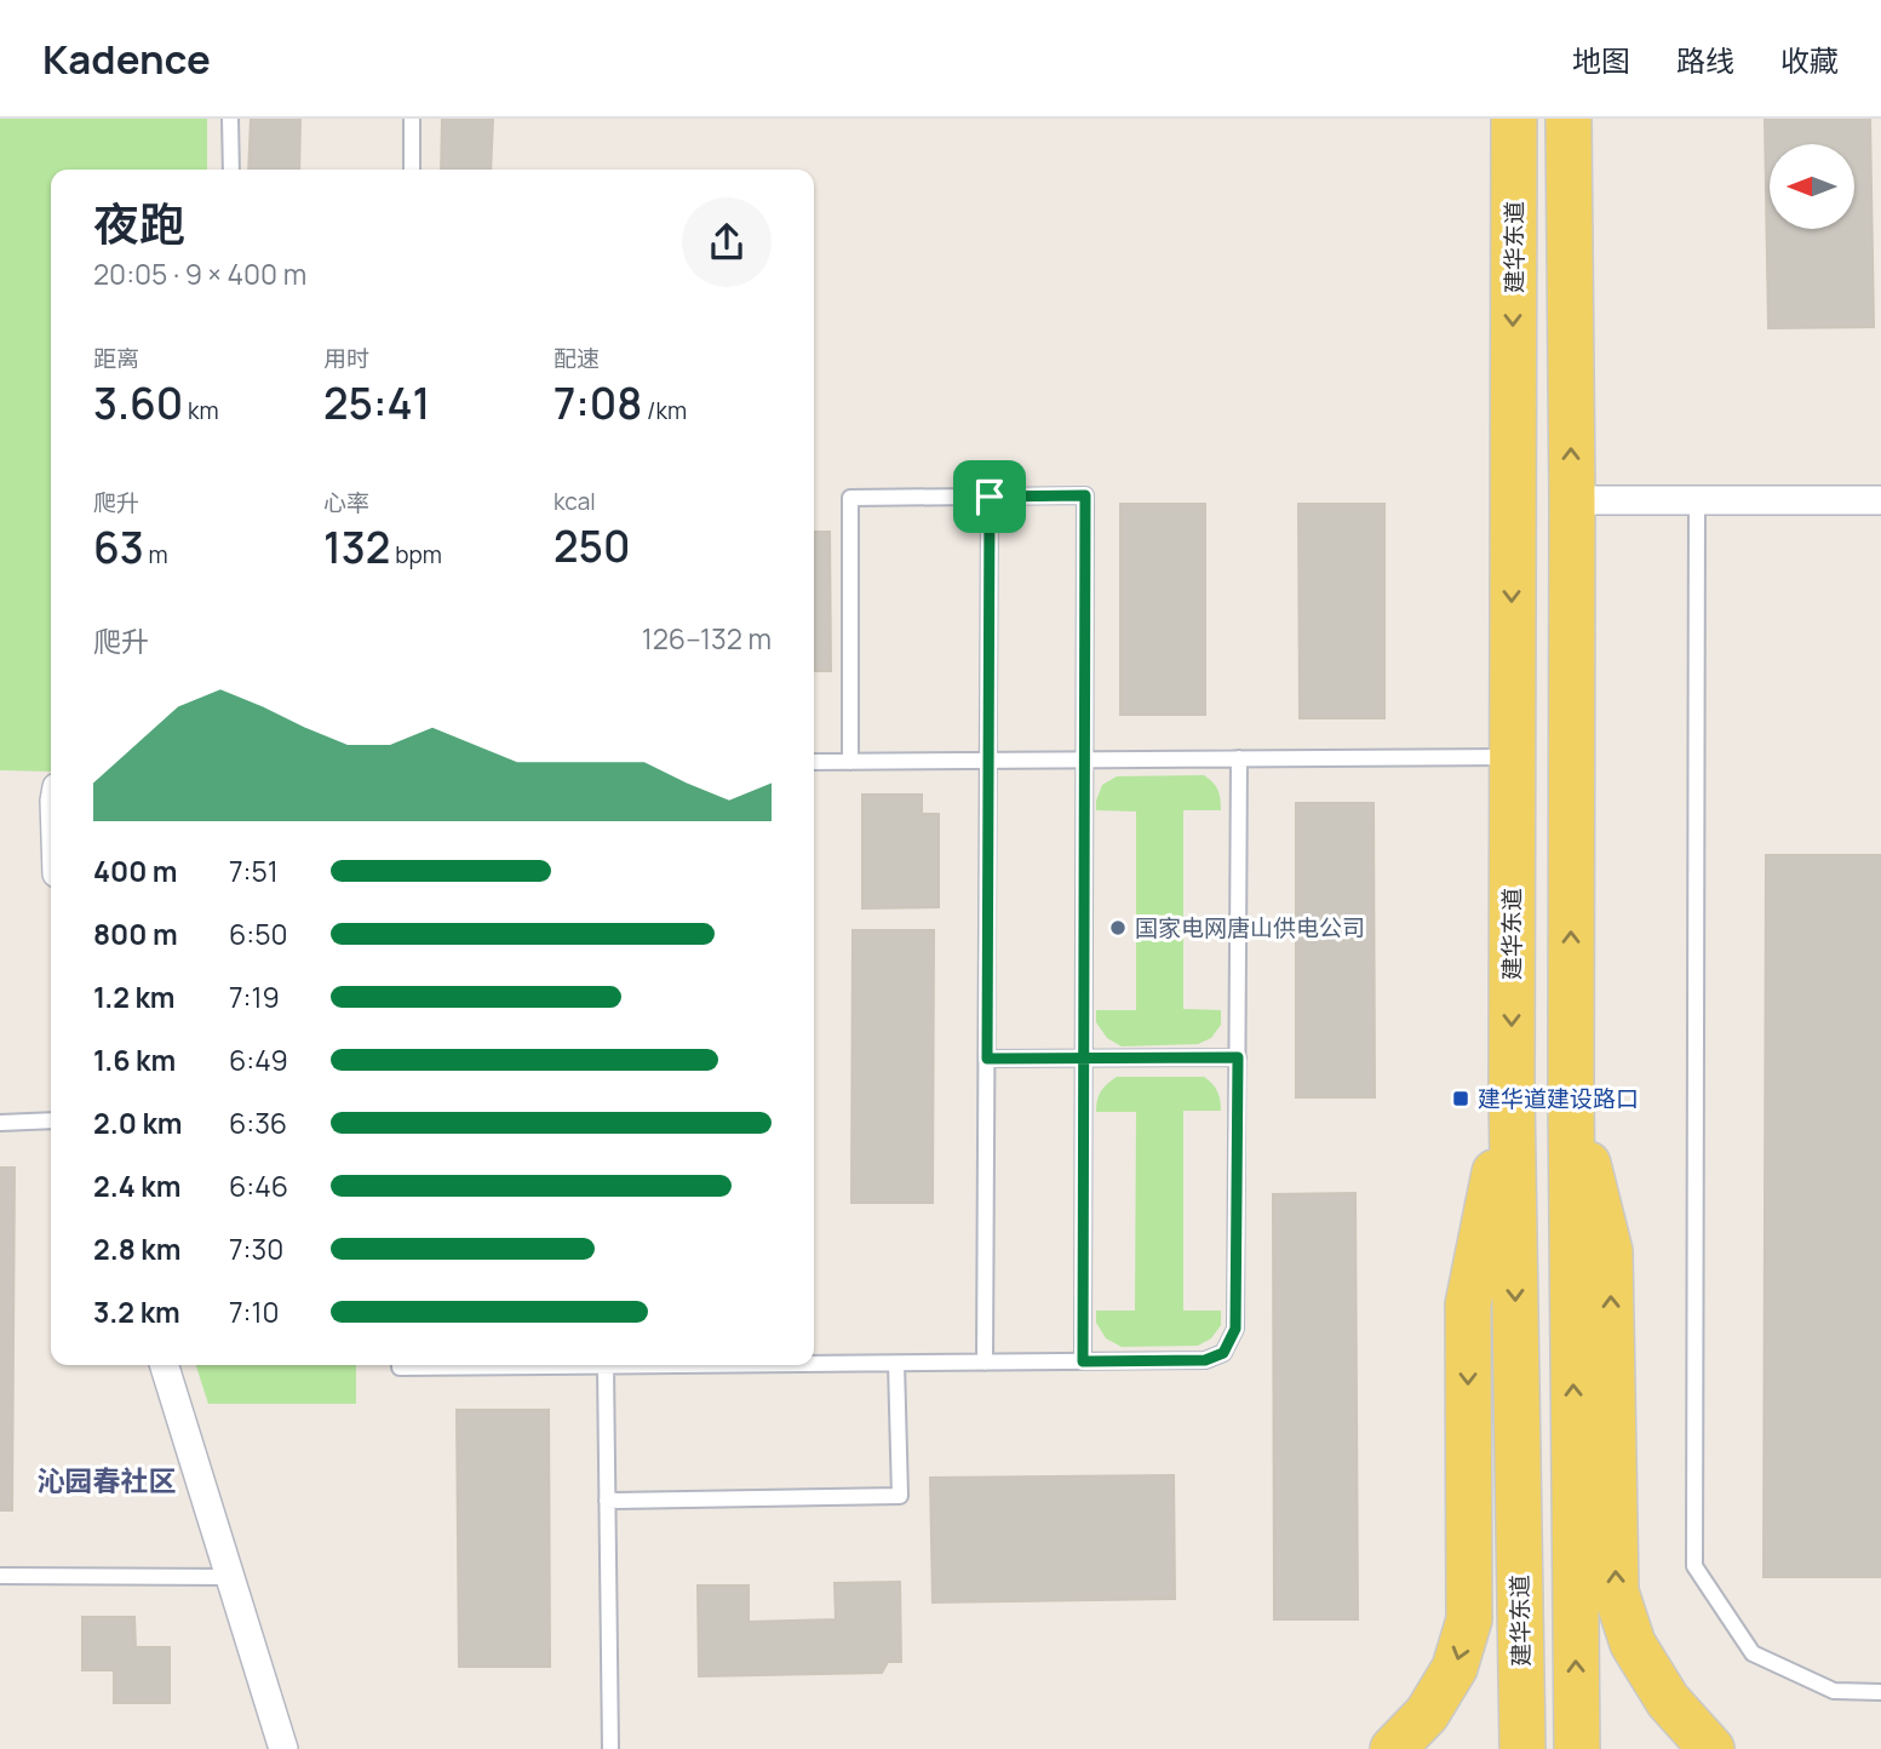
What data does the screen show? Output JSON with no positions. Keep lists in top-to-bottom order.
{
  "streets": {
    "main road": ["建华东道"]
  },
  "districts": ["沁园春社区"],
  "places": {
    "other": ["国家电网唐山供电公司"],
    "transit": ["建华道建设路口"]
  },
  "north": "left",
  "page": {
    "header": "Kadence",
    "nav": ["地图", "路线", "收藏"],
    "heading": ["夜跑", "20:05 · 9 × 400 m"],
    "stats": [
      ["距离", "3.60 km"],
      ["用时", "25:41"],
      ["配速", "7:08 /km"],
      ["爬升", "63 m"],
      ["心率", "132 bpm"],
      ["kcal", "250"]
    ],
    "chart": ["爬升", "126–132 m"],
    "list": [
      {
        "name": "400 m",
        "note": "7:51"
      },
      {
        "name": "800 m",
        "note": "6:50"
      },
      {
        "name": "1.2 km",
        "note": "7:19"
      },
      {
        "name": "1.6 km",
        "note": "6:49"
      },
      {
        "name": "2.0 km",
        "note": "6:36"
      },
      {
        "name": "2.4 km",
        "note": "6:46"
      },
      {
        "name": "2.8 km",
        "note": "7:30"
      },
      {
        "name": "3.2 km",
        "note": "7:10"
      }
    ]
  }
}
